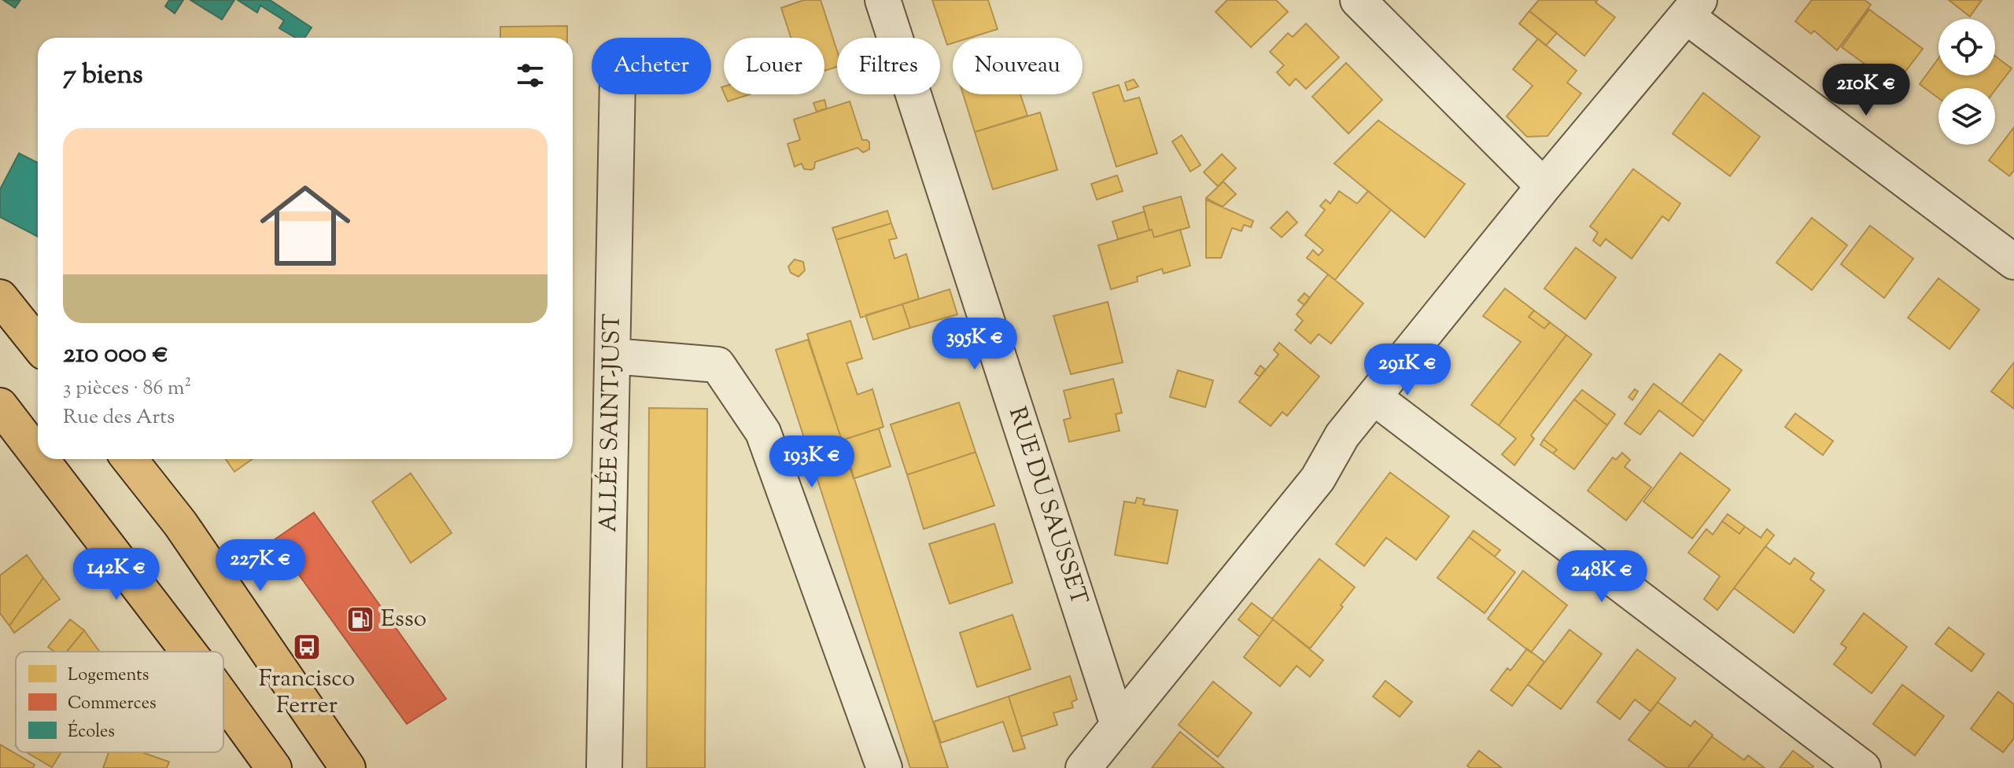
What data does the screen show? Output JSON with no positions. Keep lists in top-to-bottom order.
{
  "streets": {
    "street": ["ALLÉE SAINT-JUST", "RUE DU SAUSSET"]
  },
  "places": {
    "fuel station": ["Esso"],
    "bus stop": ["Francisco Ferrer"]
  },
  "legend": ["Logements", "Commerces", "Écoles"],
  "page": {
    "chip": [
      "Acheter",
      "Louer",
      "Filtres",
      "Nouveau"
    ],
    "heading": "7 biens",
    "price": [
      "210K €",
      "395K €",
      "291K €",
      "193K €",
      "227K €",
      "142K €",
      "248K €"
    ],
    "list": [
      {
        "name": "210 000 €",
        "note": "3 pièces · 86 m² · Rue des Arts"
      }
    ]
  }
}
